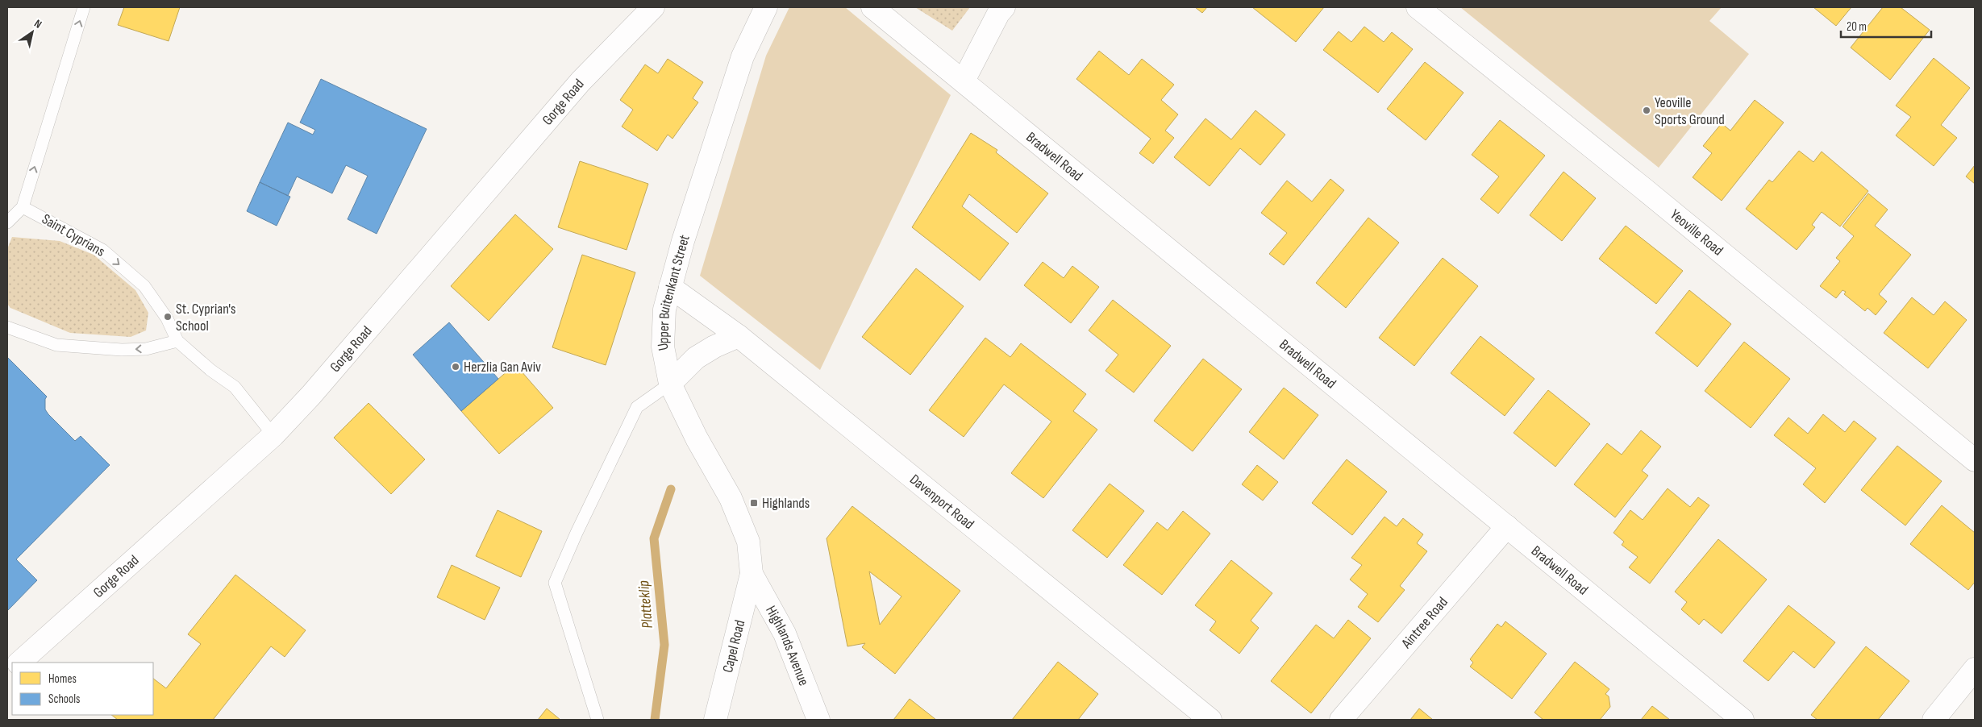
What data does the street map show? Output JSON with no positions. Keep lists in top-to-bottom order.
{
  "streets": {
    "street": [
      "Gorge Road",
      "Bradwell Road",
      "Yeoville Road",
      "Upper Buitenkant Street",
      "Davenport Road",
      "Aintree Road",
      "Highlands Avenue",
      "Capel Road"
    ],
    "lane": ["Saint Cyprians"]
  },
  "crossings": [
    ["Gorge Road", "Saint Cyprians"],
    ["Bradwell Road", "Aintree Road"],
    ["Upper Buitenkant Street", "Davenport Road"],
    ["Upper Buitenkant Street", "Highlands Avenue"],
    ["Upper Buitenkant Street", "Capel Road"],
    ["Highlands Avenue", "Capel Road"]
  ],
  "one_way": ["Saint Cyprians"],
  "water": ["Platteklip"],
  "places": {
    "other": ["Yeoville Sports Ground", "St. Cyprian's School", "Herzlia Gan Aviv"],
    "transit": ["Highlands"]
  },
  "legend": ["Homes", "Schools"],
  "scale_bar": "20 m",
  "north": "top right"
}
